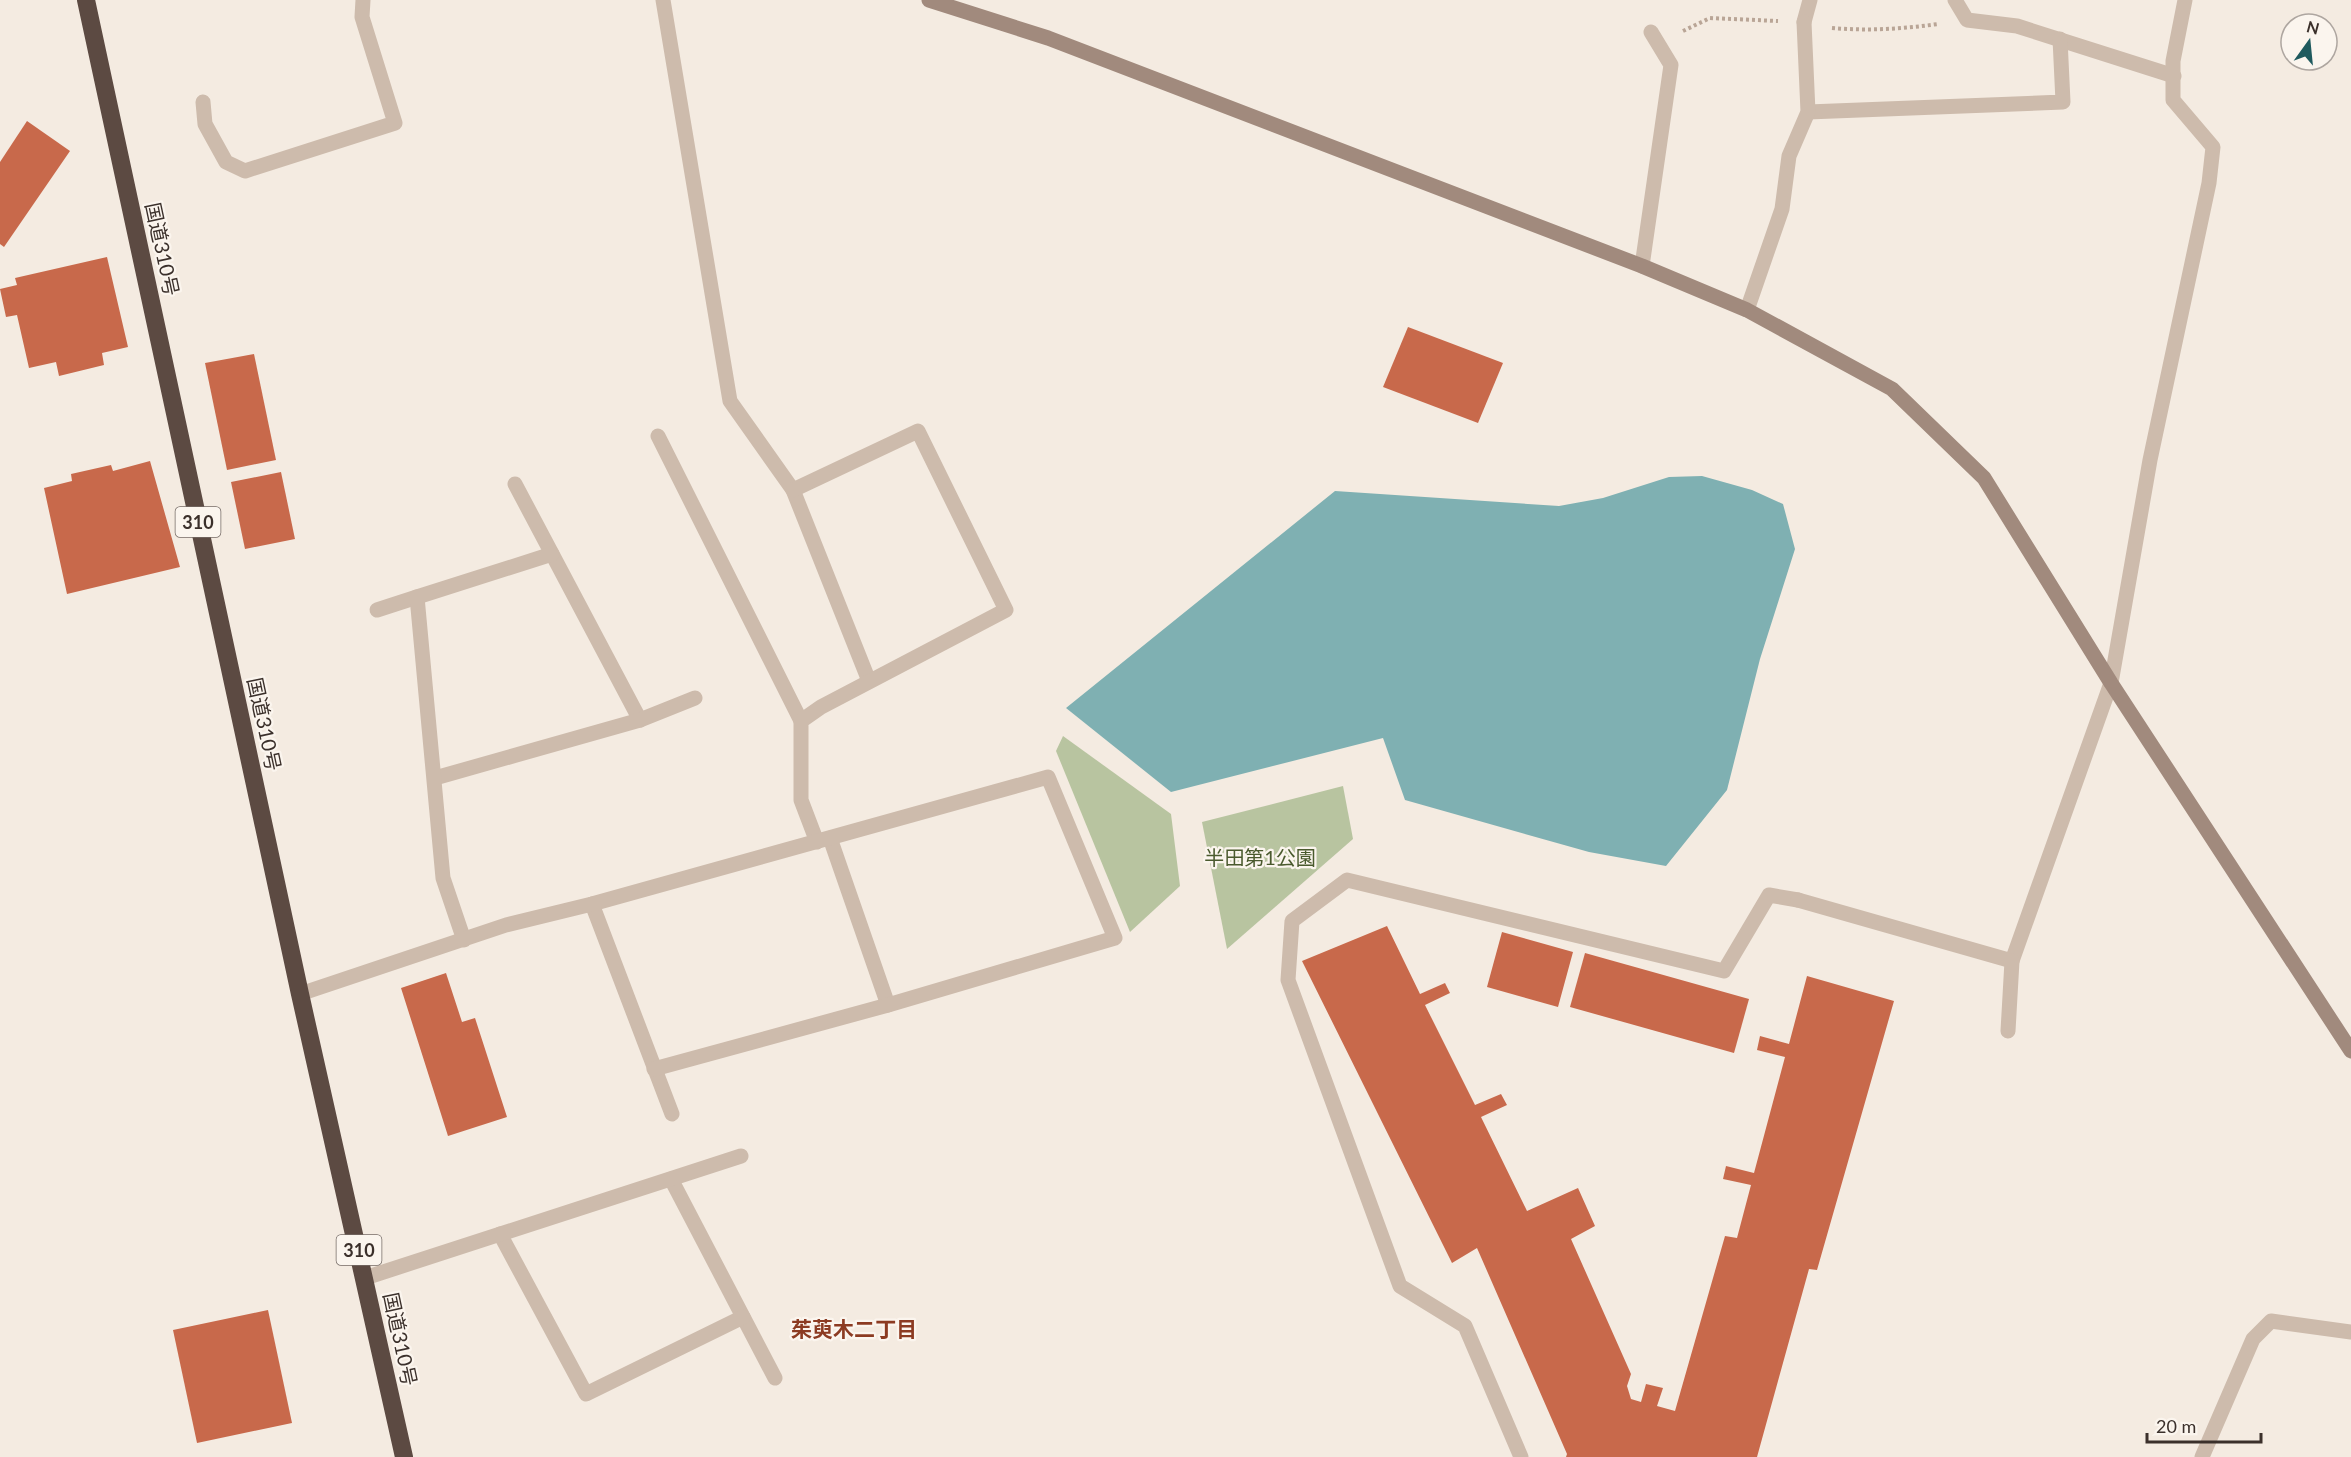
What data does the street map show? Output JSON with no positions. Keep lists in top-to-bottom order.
{
  "streets": {
    "highway": ["国道310号", "310"]
  },
  "districts": ["茱萸木二丁目"],
  "parks": ["半田第1公園"],
  "scale_bar": "20 m",
  "north": "top"
}
